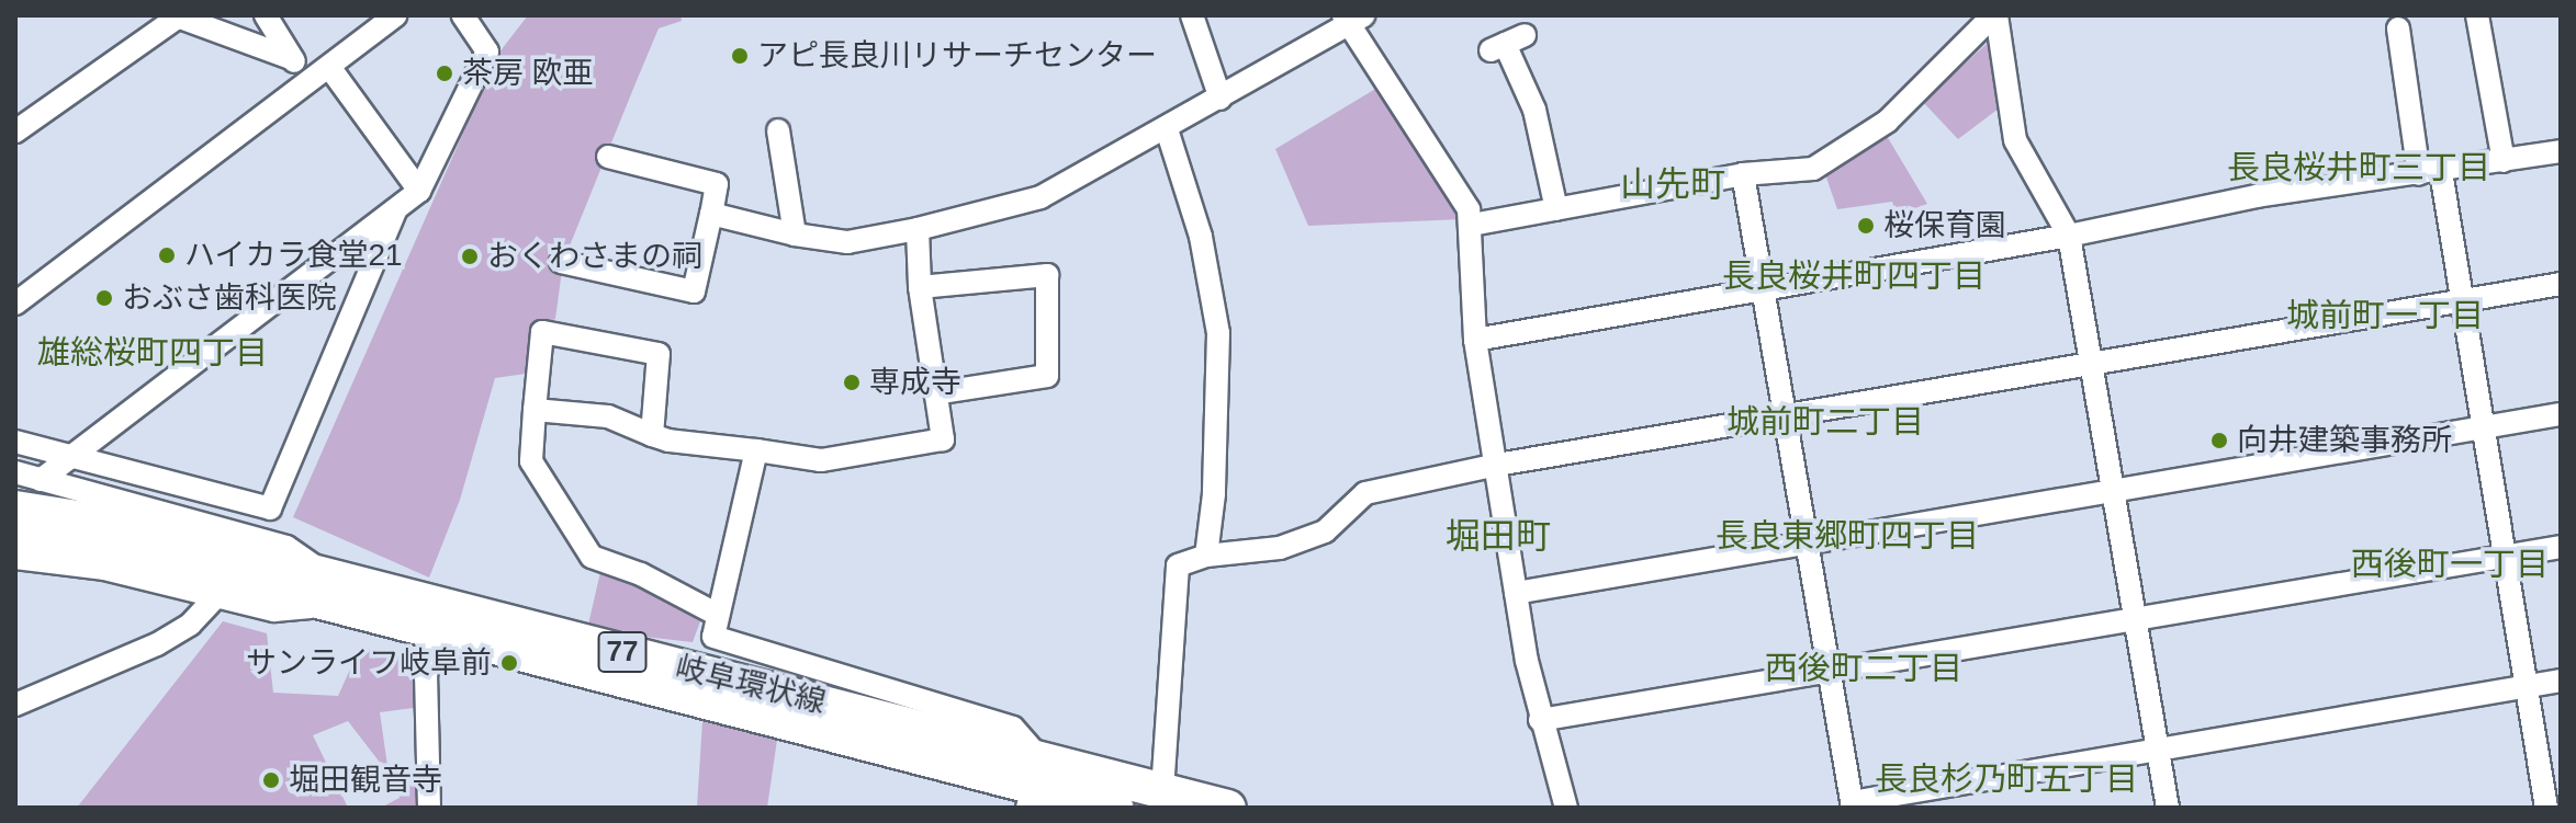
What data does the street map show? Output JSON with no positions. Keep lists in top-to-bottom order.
{
  "streets": {
    "main road": ["77", "岐阜環状線"]
  },
  "districts": [
    "長良桜井町三丁目",
    "山先町",
    "長良桜井町四丁目",
    "城前町一丁目",
    "雄総桜町四丁目",
    "城前町二丁目",
    "堀田町",
    "長良東郷町四丁目",
    "西後町一丁目",
    "西後町二丁目",
    "長良杉乃町五丁目"
  ],
  "places": [
    "アピ長良川リサーチセンター",
    "茶房 欧亜",
    "桜保育園",
    "ハイカラ食堂21",
    "おくわさまの祠",
    "おぶさ歯科医院",
    "専成寺",
    "向井建築事務所",
    "サンライフ岐阜前",
    "堀田観音寺"
  ]
}
